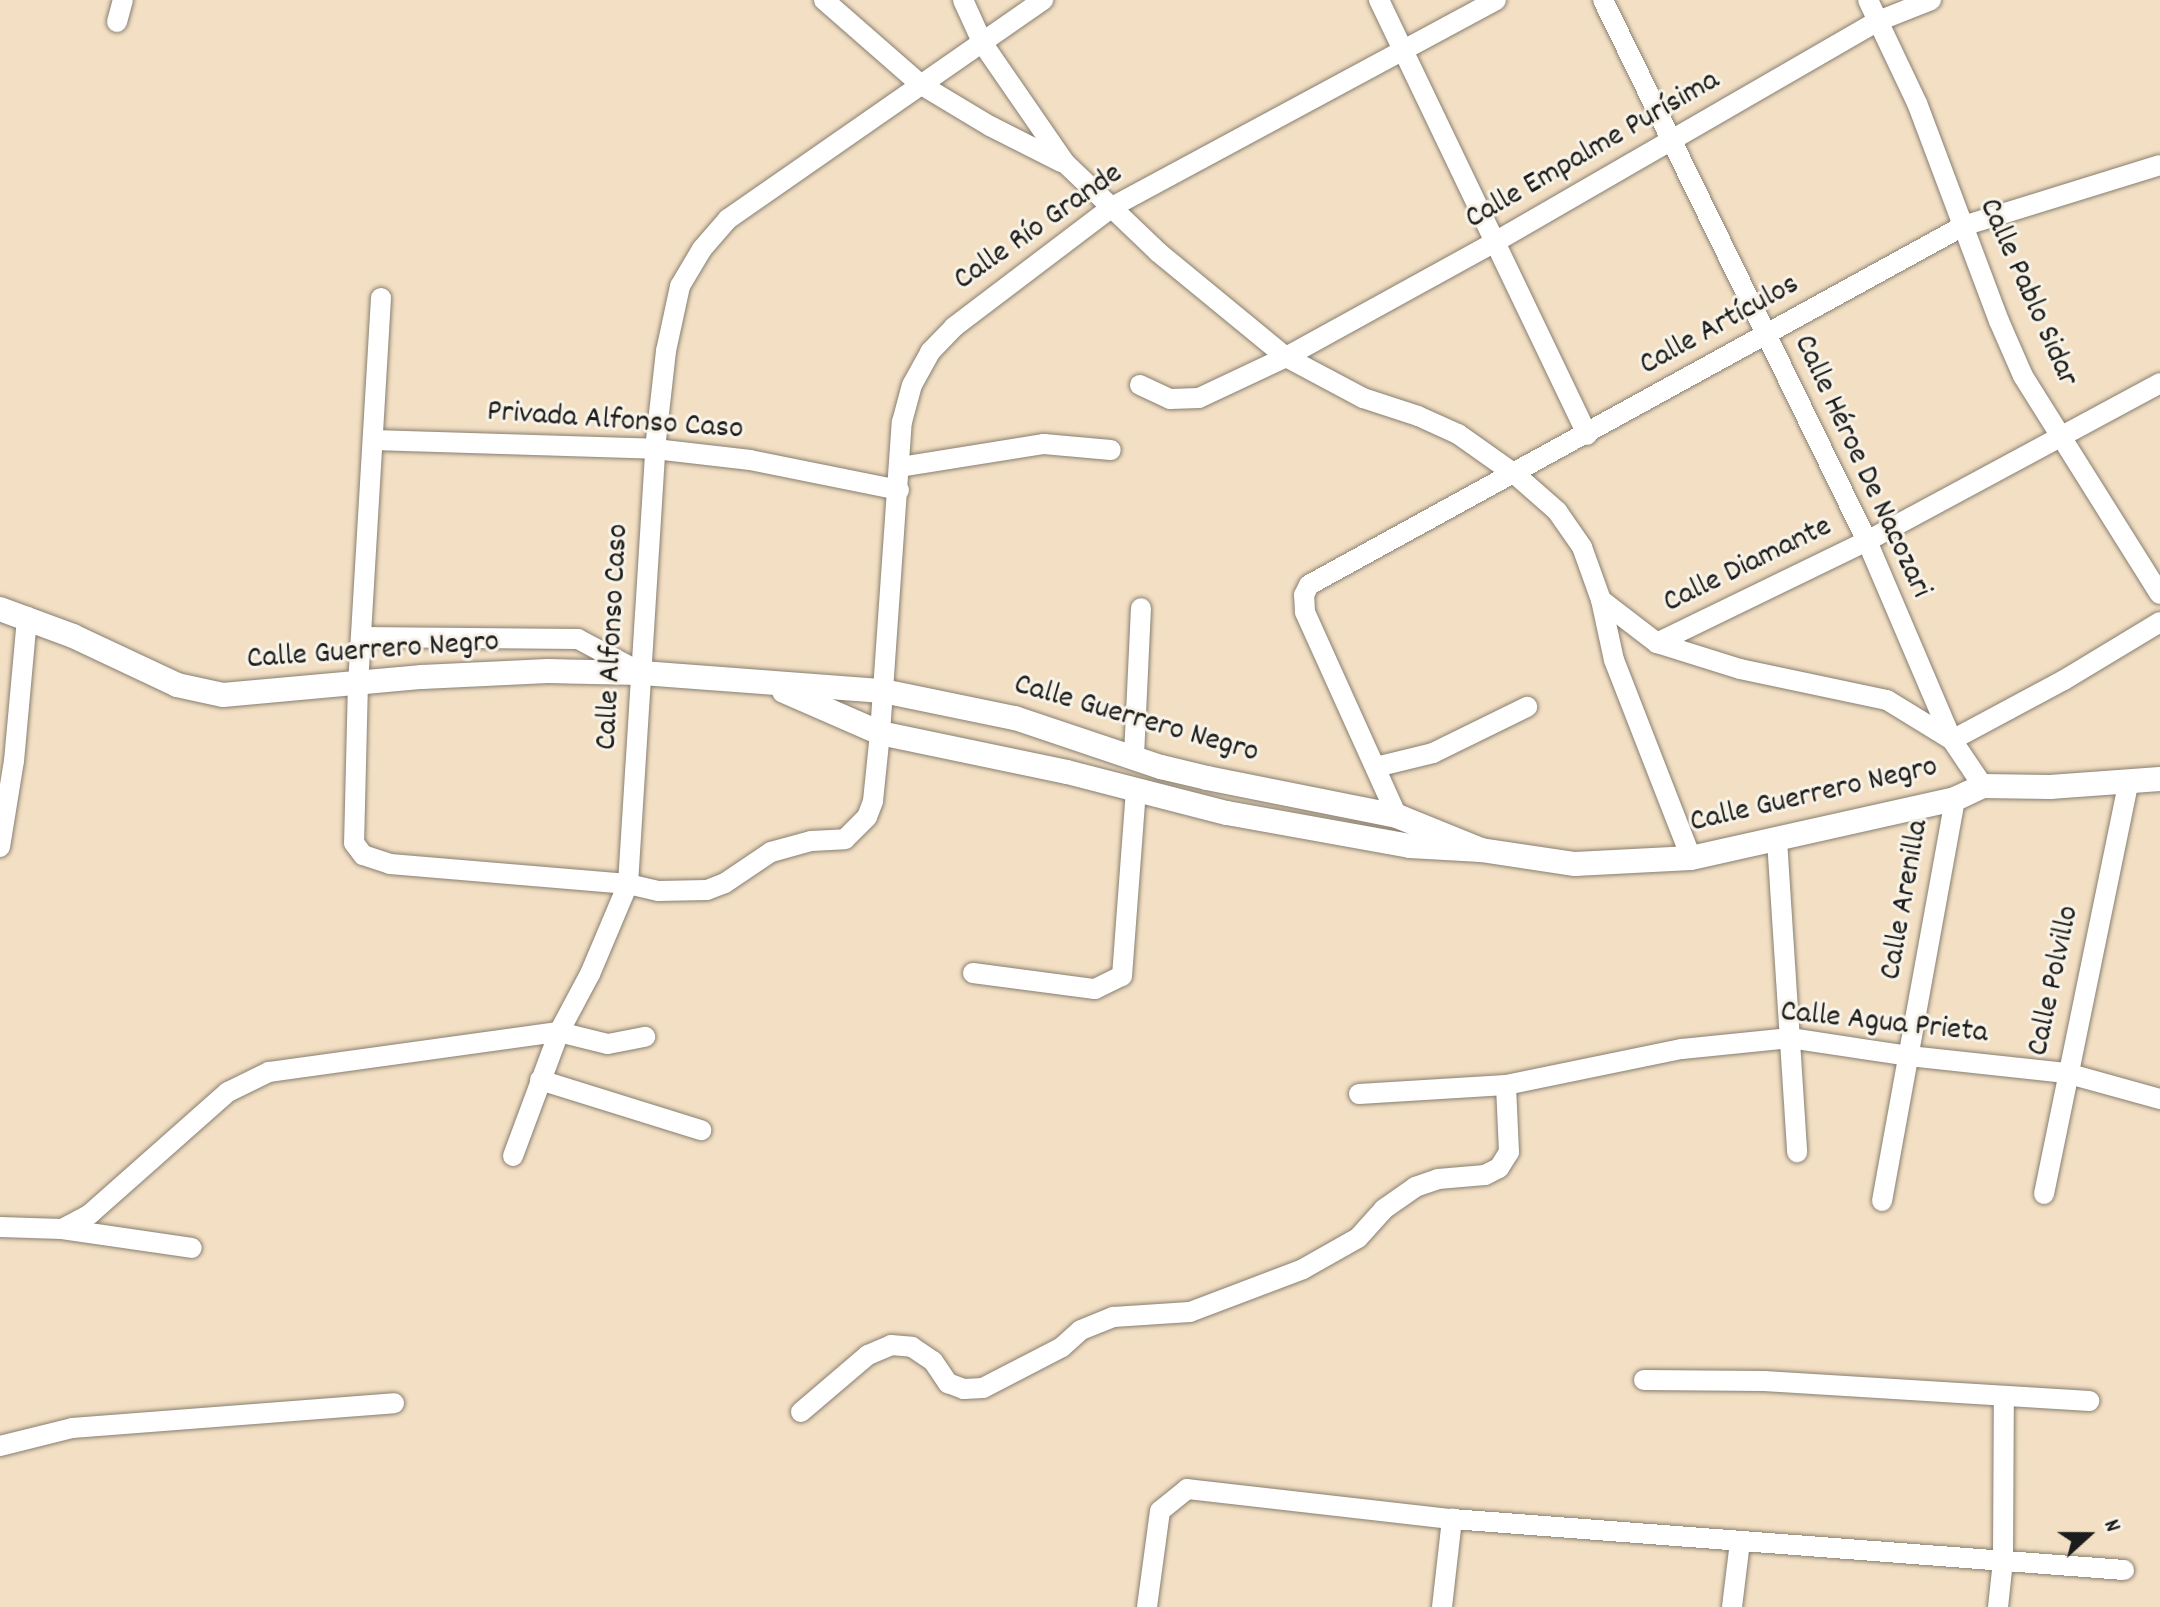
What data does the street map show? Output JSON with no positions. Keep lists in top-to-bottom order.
{
  "streets": {
    "street": [
      "Calle Empalme Purísima",
      "Calle Río Grande",
      "Calle Pablo Sidar",
      "Calle Artículos",
      "Privada Alfonso Caso",
      "Calle Héroe De Nacozari",
      "Calle Diamante",
      "Calle Alfonso Caso",
      "Calle Guerrero Negro",
      "Calle Arenilla",
      "Calle Polvillo",
      "Calle Agua Prieta"
    ]
  },
  "crossings": [
    ["Calle Empalme Purísima", "Calle Pablo Sidar"],
    ["Calle Empalme Purísima", "Calle Héroe De Nacozari"],
    ["Calle Río Grande", "Privada Alfonso Caso"],
    ["Calle Río Grande", "Calle Alfonso Caso"],
    ["Calle Río Grande", "Calle Guerrero Negro"],
    ["Calle Pablo Sidar", "Calle Artículos"],
    ["Calle Pablo Sidar", "Calle Diamante"],
    ["Calle Artículos", "Calle Héroe De Nacozari"],
    ["Privada Alfonso Caso", "Calle Alfonso Caso"],
    ["Calle Héroe De Nacozari", "Calle Diamante"],
    ["Calle Héroe De Nacozari", "Calle Guerrero Negro"],
    ["Calle Alfonso Caso", "Calle Guerrero Negro"],
    ["Calle Guerrero Negro", "Calle Arenilla"],
    ["Calle Guerrero Negro", "Calle Polvillo"],
    ["Calle Arenilla", "Calle Agua Prieta"],
    ["Calle Polvillo", "Calle Agua Prieta"]
  ],
  "north": "right"
}
